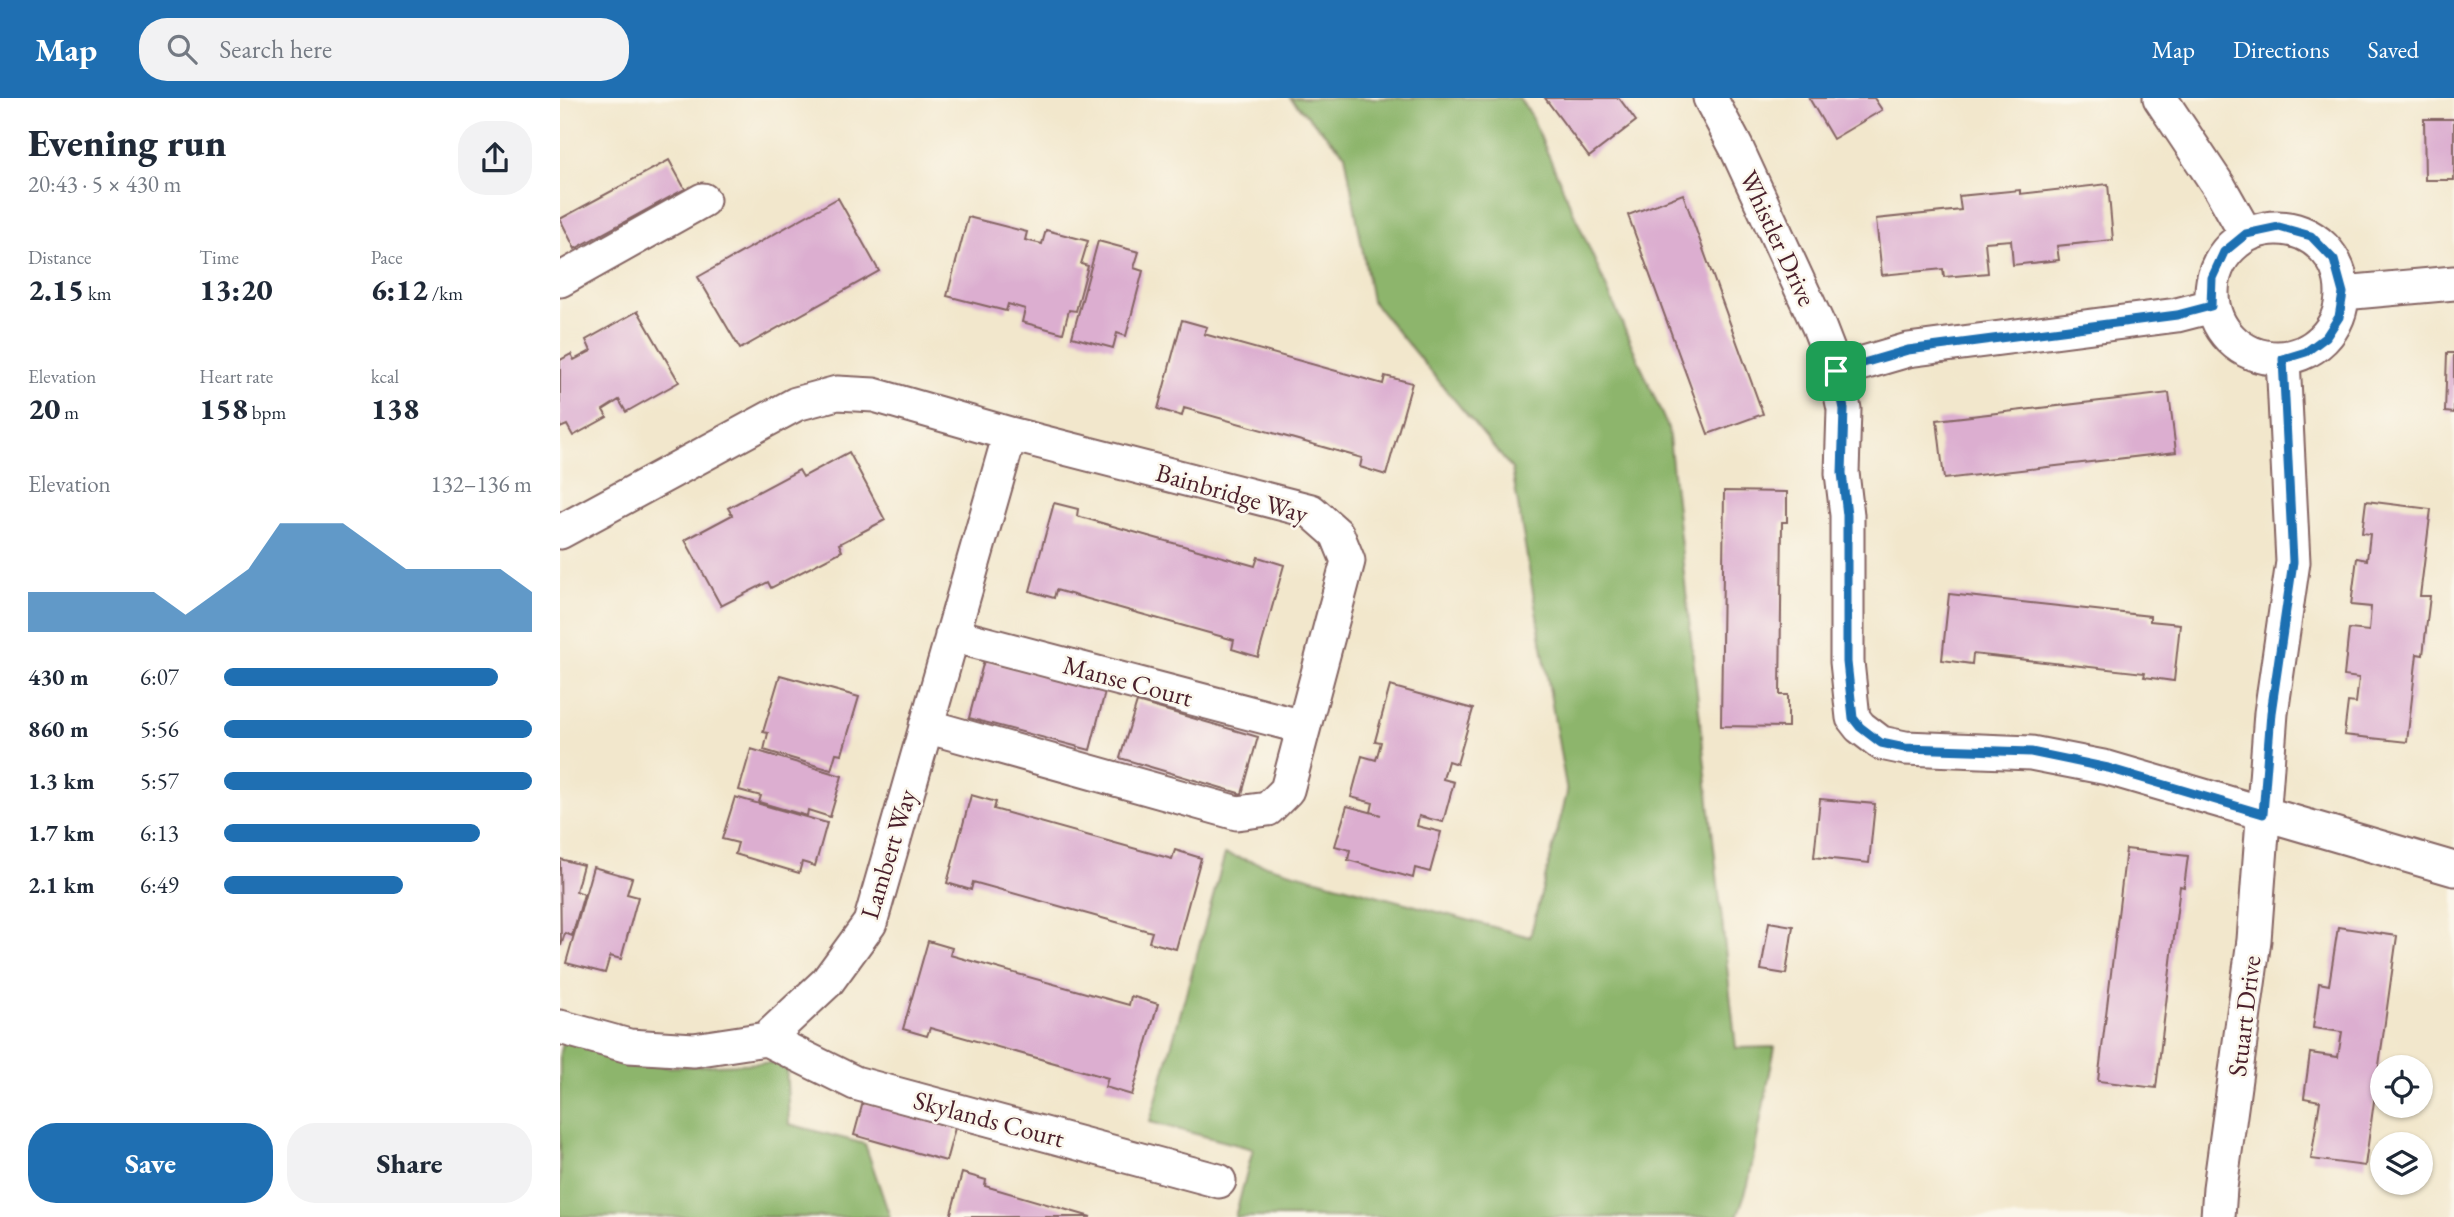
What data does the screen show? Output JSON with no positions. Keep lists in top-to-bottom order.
{
  "streets": {
    "street": [
      "Whistler Drive",
      "Bainbridge Way",
      "Manse Court",
      "Lambert Way",
      "Stuart Drive",
      "Skylands Court"
    ]
  },
  "crossings": [
    ["Whistler Drive", "Stuart Drive"],
    ["Bainbridge Way", "Manse Court"],
    ["Bainbridge Way", "Lambert Way"],
    ["Manse Court", "Lambert Way"],
    ["Lambert Way", "Skylands Court"]
  ],
  "page": {
    "header": "Map",
    "search": "Search here",
    "nav": ["Map", "Directions", "Saved"],
    "heading": ["Evening run", "20:43 · 5 × 430 m"],
    "stats": [
      ["Distance", "2.15 km"],
      ["Time", "13:20"],
      ["Pace", "6:12 /km"],
      ["Elevation", "20 m"],
      ["Heart rate", "158 bpm"],
      ["kcal", "138"]
    ],
    "chart": ["Elevation", "132–136 m"],
    "list": [
      {
        "name": "430 m",
        "note": "6:07"
      },
      {
        "name": "860 m",
        "note": "5:56"
      },
      {
        "name": "1.3 km",
        "note": "5:57"
      },
      {
        "name": "1.7 km",
        "note": "6:13"
      },
      {
        "name": "2.1 km",
        "note": "6:49"
      }
    ],
    "buttons": ["Save", "Share"]
  }
}
